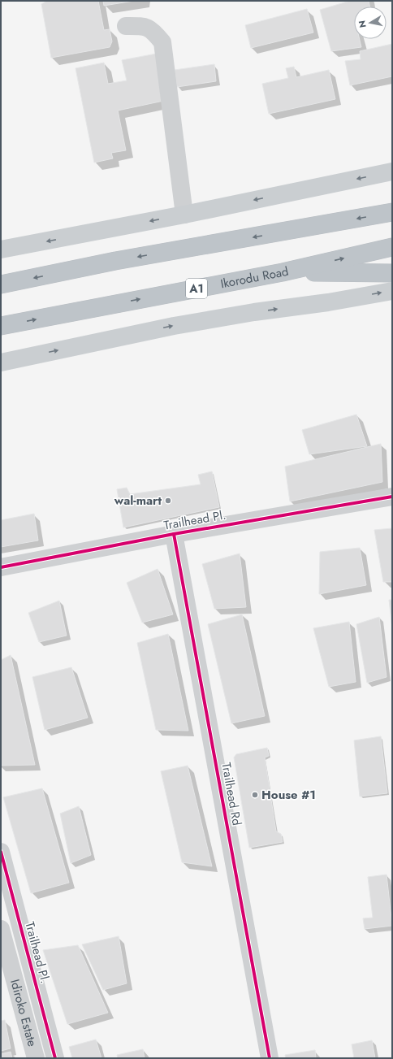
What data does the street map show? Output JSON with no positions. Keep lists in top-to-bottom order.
{
  "streets": {
    "highway": ["Ikorodu Road", "A1"],
    "street": ["Trailhead Pl.", "Trailhead Rd", "Idiroko Estate"]
  },
  "crossings": [
    ["Trailhead Pl.", "Trailhead Rd"]
  ],
  "places": ["wal-mart", "House #1"],
  "north": "left"
}
